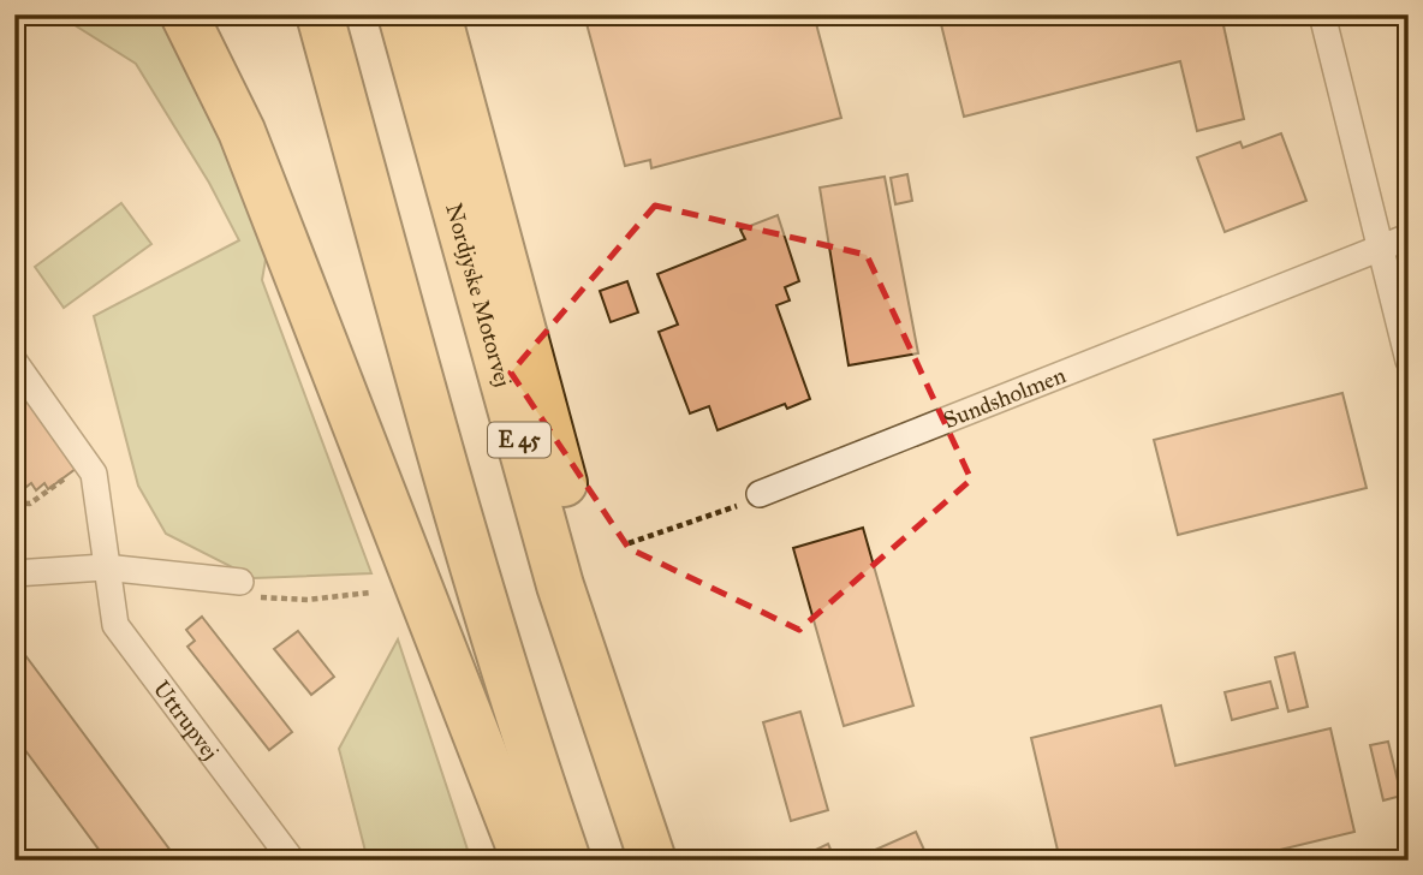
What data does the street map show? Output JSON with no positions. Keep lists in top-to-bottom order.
{
  "streets": {
    "highway": ["Nordjyske Motorvej", "E 45"],
    "street": ["Sundsholmen", "Uttrupvej"]
  }
}
